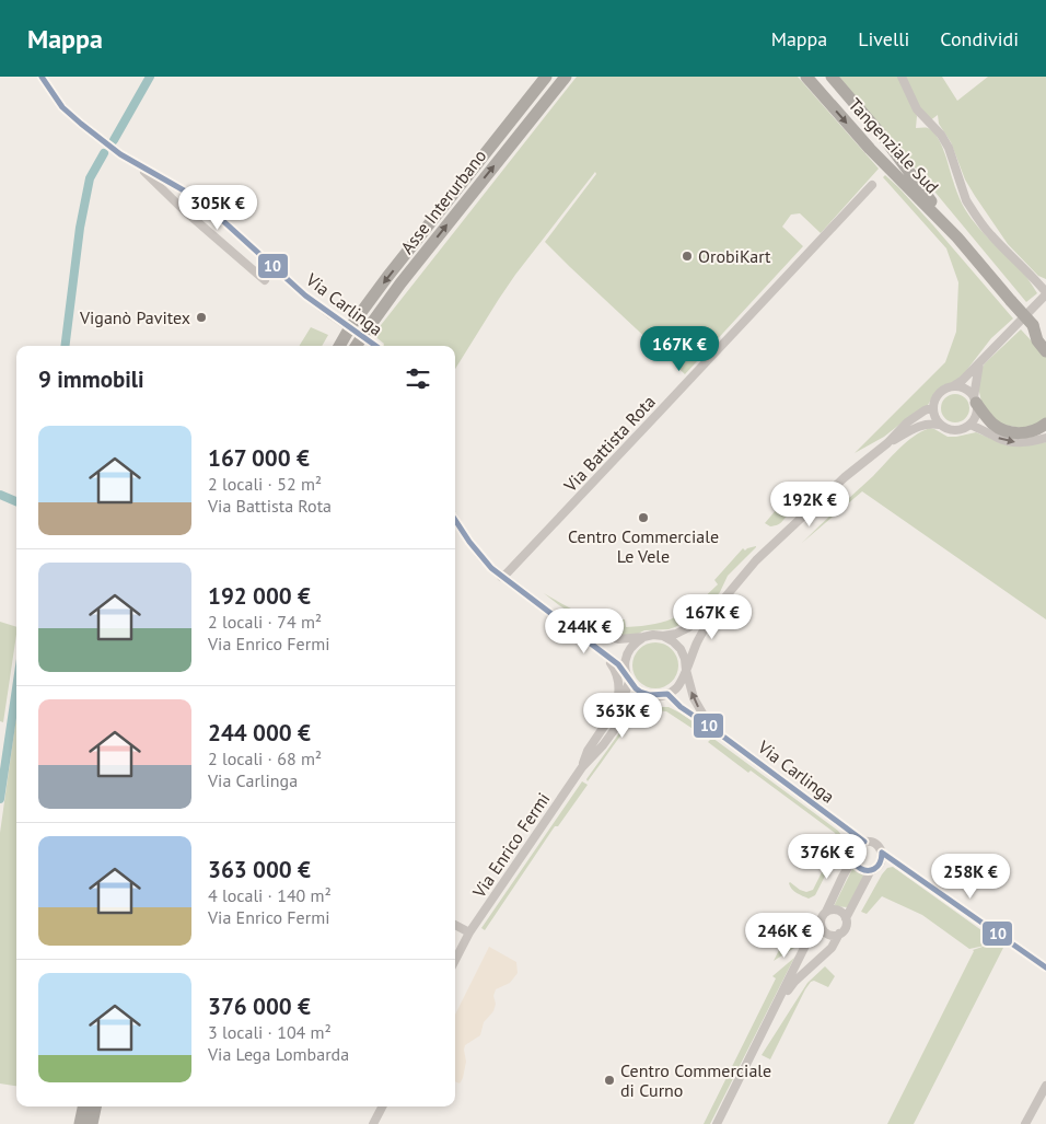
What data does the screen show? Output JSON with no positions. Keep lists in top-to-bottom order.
{
  "streets": {
    "highway": ["Tangenziale Sud", "Asse Interurbano"],
    "street": ["Via Carlinga", "Via Battista Rota", "Via Enrico Fermi"]
  },
  "crossings": [
    ["Via Carlinga", "Via Enrico Fermi"]
  ],
  "places": [
    "OrobiKart",
    "Viganò Pavitex",
    "Centro Commerciale Le Vele",
    "Centro Commerciale di Curno"
  ],
  "lines": ["transit line 10"],
  "page": {
    "header": "Mappa",
    "nav": ["Mappa", "Livelli", "Condividi"],
    "price": [
      "305K €",
      "167K €",
      "192K €",
      "167K €",
      "244K €",
      "363K €",
      "376K €",
      "258K €",
      "246K €"
    ],
    "heading": "9 immobili",
    "list": [
      {
        "name": "167 000 €",
        "note": "2 locali · 52 m² · Via Battista Rota"
      },
      {
        "name": "192 000 €",
        "note": "2 locali · 74 m² · Via Enrico Fermi"
      },
      {
        "name": "244 000 €",
        "note": "2 locali · 68 m² · Via Carlinga"
      },
      {
        "name": "363 000 €",
        "note": "4 locali · 140 m² · Via Enrico Fermi"
      },
      {
        "name": "376 000 €",
        "note": "3 locali · 104 m² · Via Lega Lombarda"
      }
    ]
  }
}
